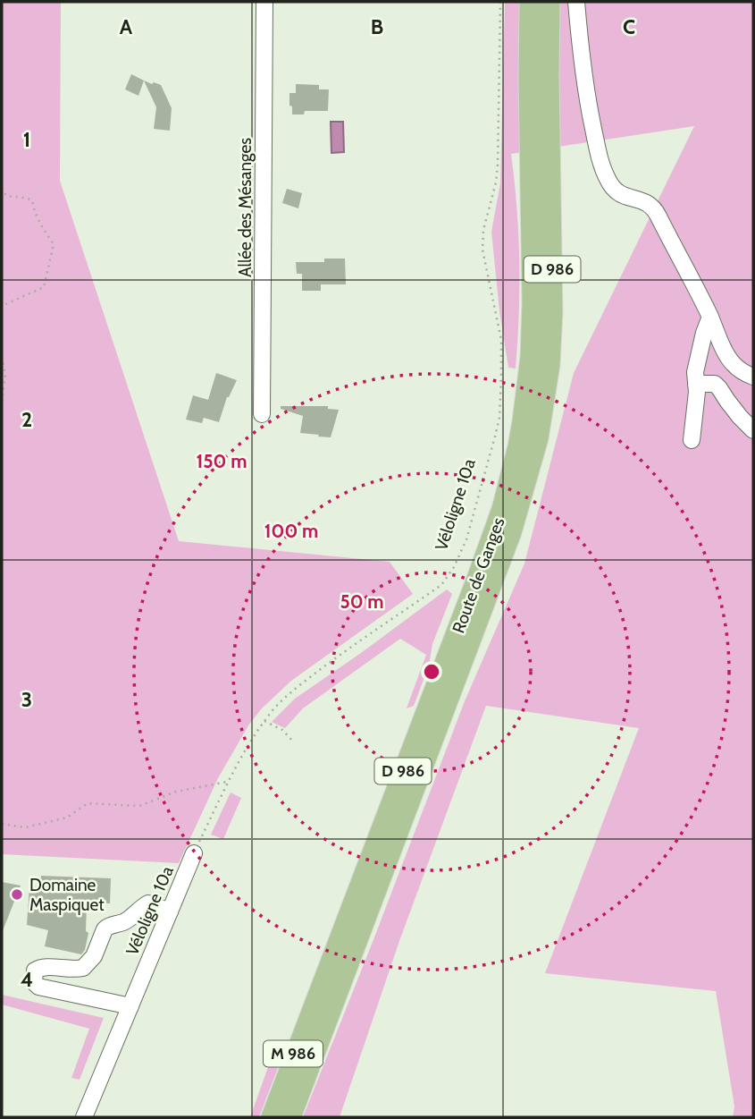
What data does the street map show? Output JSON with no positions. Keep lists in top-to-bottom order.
{
  "streets": {
    "main road": ["D 986", "Route de Ganges", "M 986"],
    "street": ["Allée des Mésanges", "Véloligne 10a"]
  },
  "crossings": [
    ["Route de Ganges", "M 986"]
  ],
  "places": ["Domaine Maspiquet"],
  "grid": {
    "columns": ["A", "B", "C"],
    "rows": [
      "1",
      "2",
      "3",
      "4"
    ]
  },
  "rings": ["150 m", "100 m", "50 m"]
}
